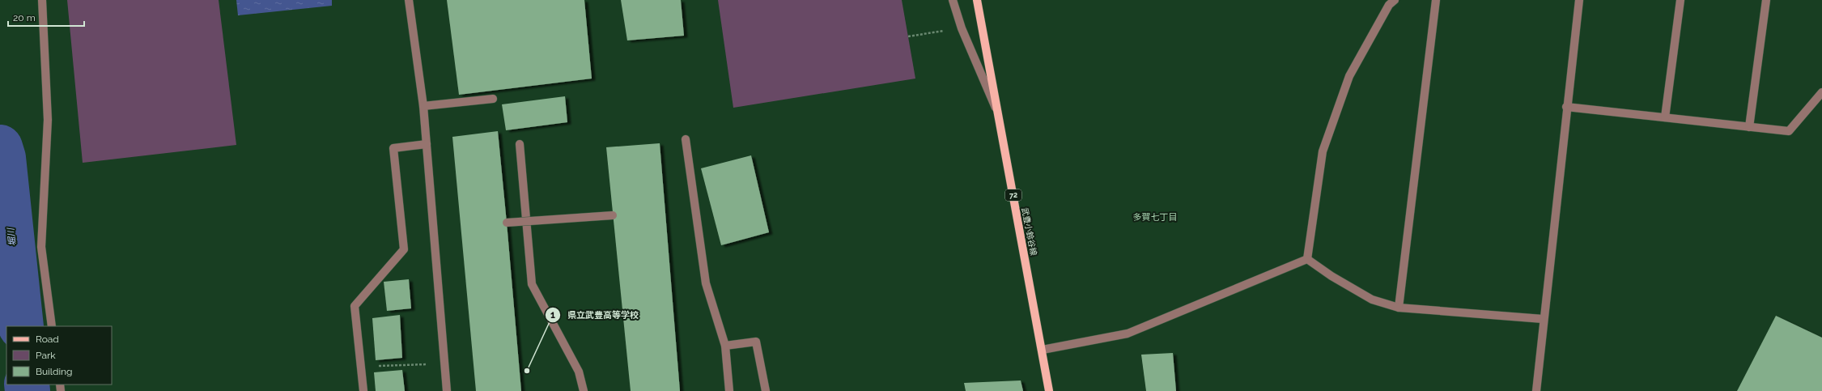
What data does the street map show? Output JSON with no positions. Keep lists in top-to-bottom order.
{
  "streets": {
    "main road": ["72", "武豊小鈴谷線"]
  },
  "districts": ["多賀七丁目"],
  "water": ["堀川"],
  "places": ["県立武豊高等学校"],
  "legend": ["Road", "Park", "Building"],
  "scale_bar": "20 m"
}
